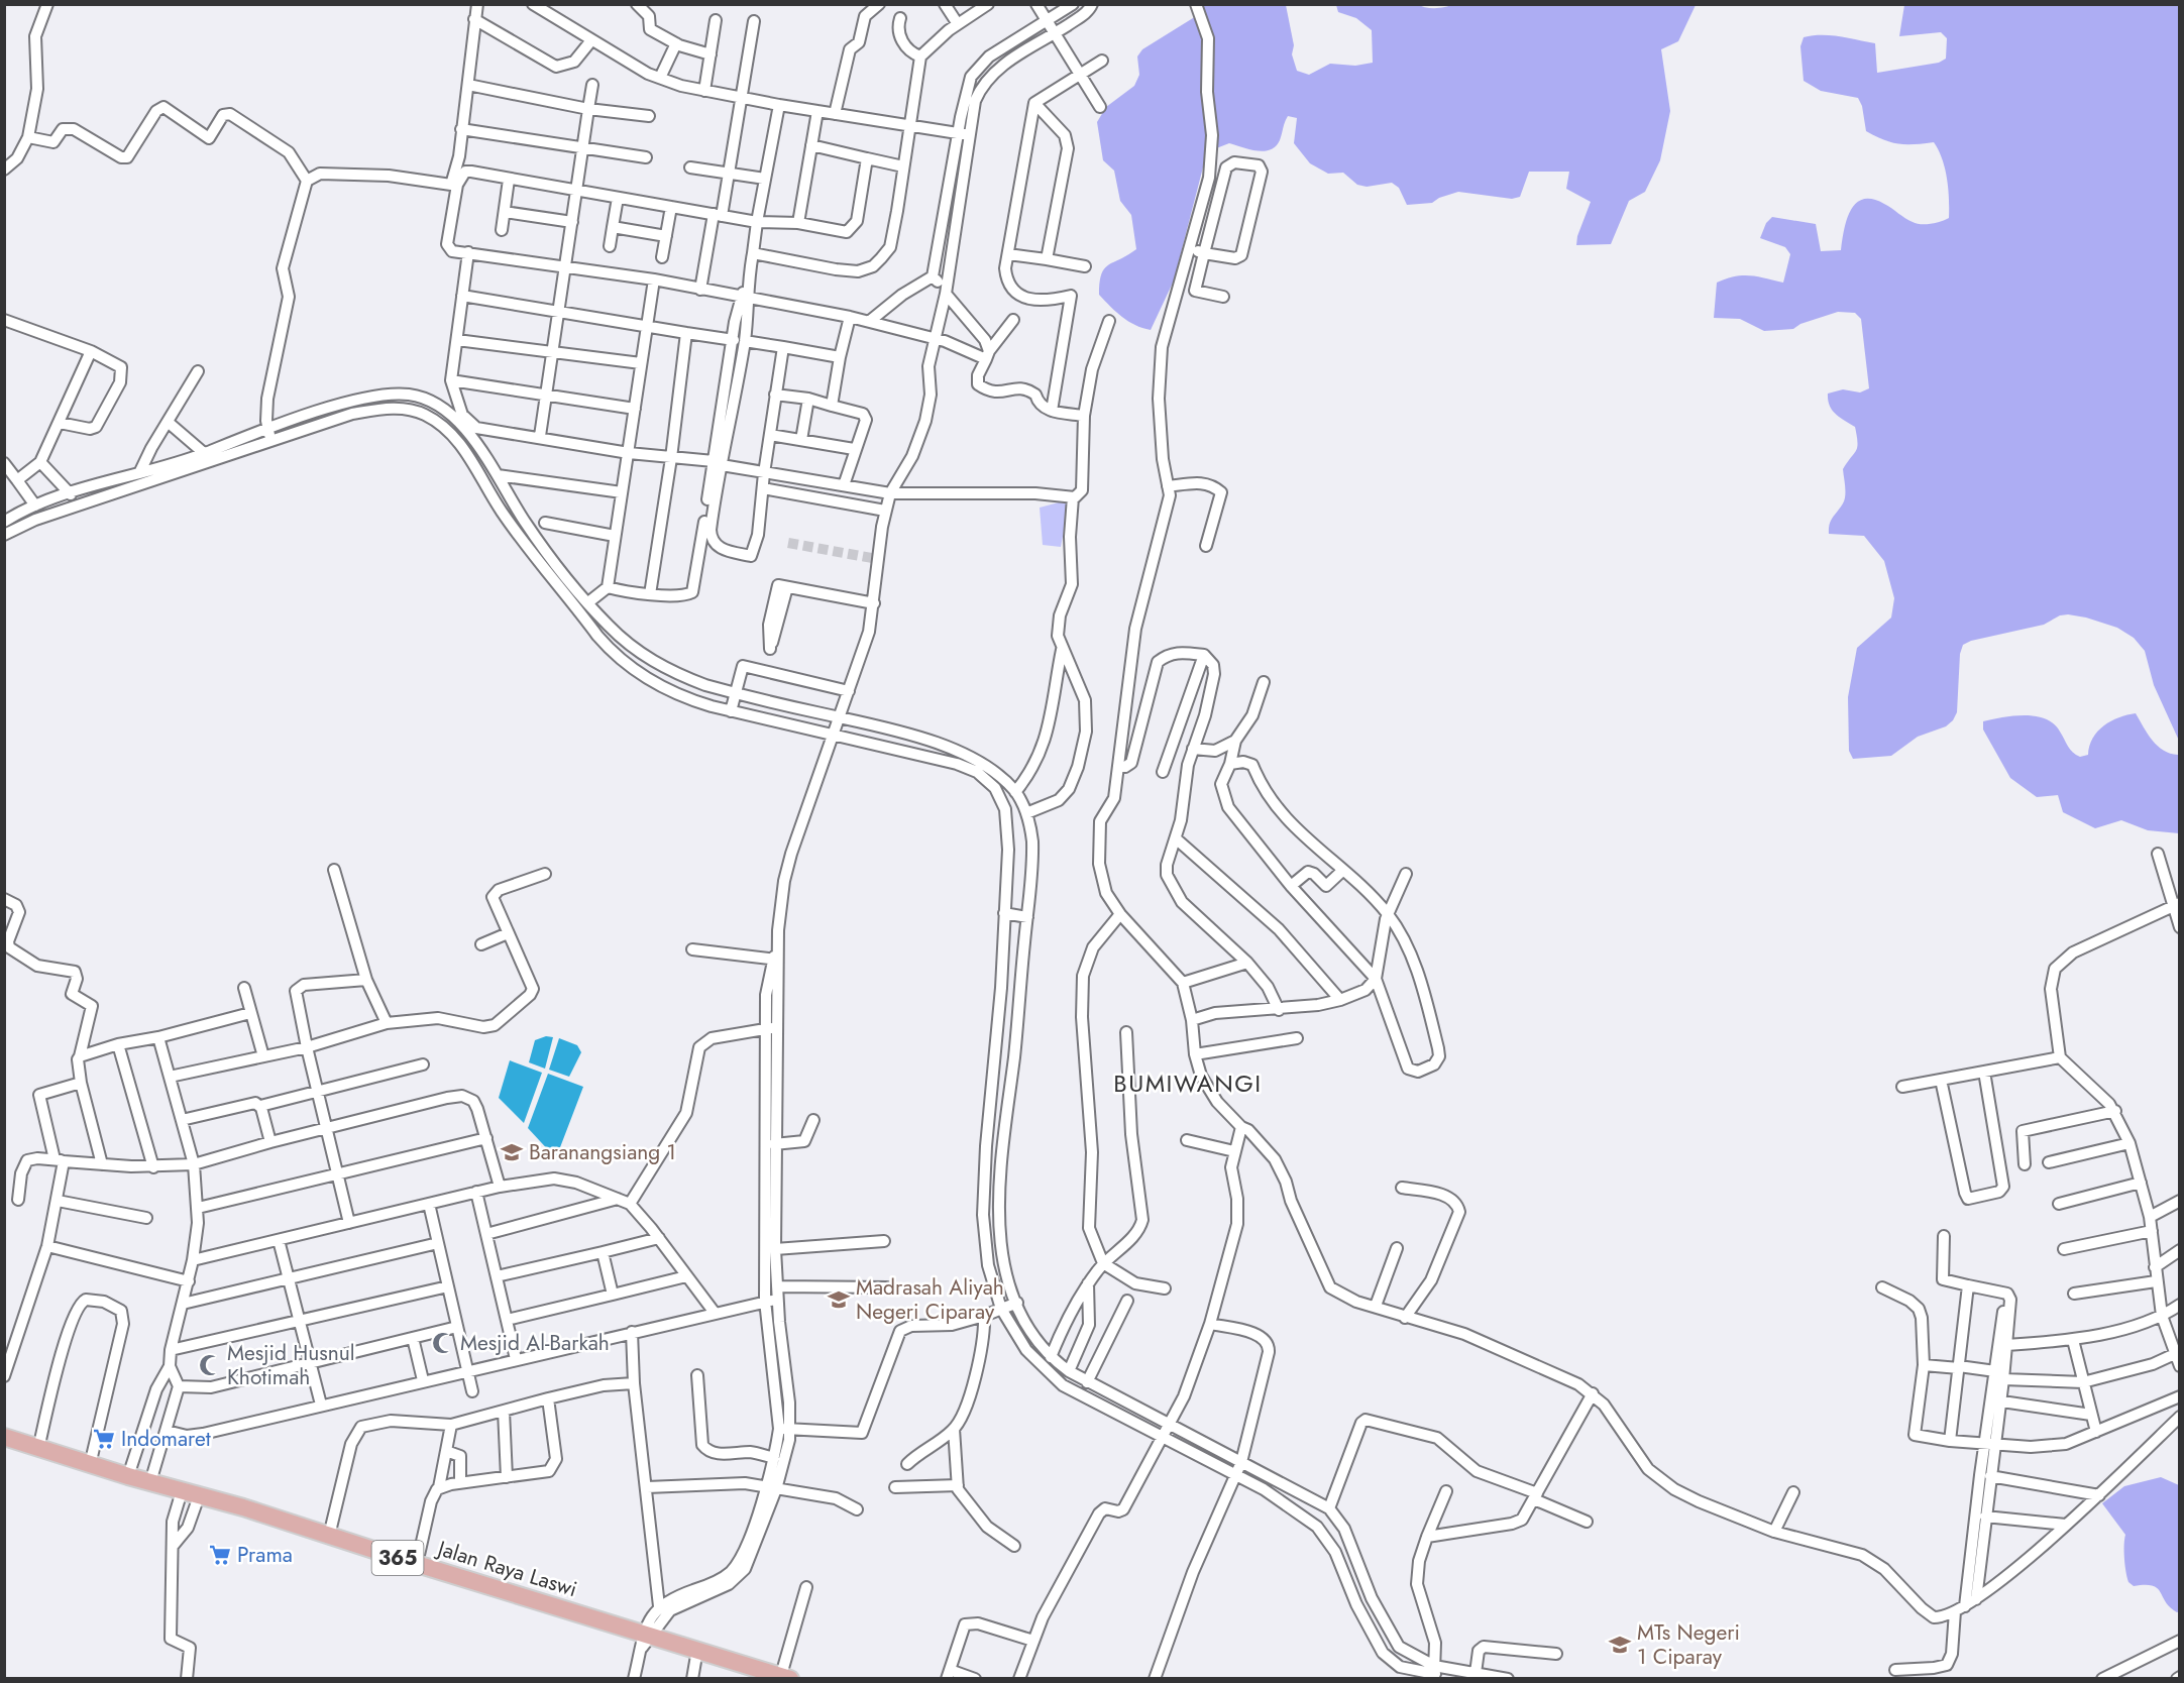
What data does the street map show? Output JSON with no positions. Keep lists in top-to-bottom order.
{
  "streets": {
    "main road": ["365", "Jalan Raya Laswi"]
  },
  "districts": ["BUMIWANGI"],
  "places": {
    "school or university": ["Baranangsiang 1", "Madrasah Aliyah Negeri Ciparay", "MTs Negeri 1 Ciparay"],
    "mosque": ["Mesjid Al-Barkah", "Mesjid Husnul Khotimah"],
    "supermarket": ["Indomaret", "Prama"]
  }
}
